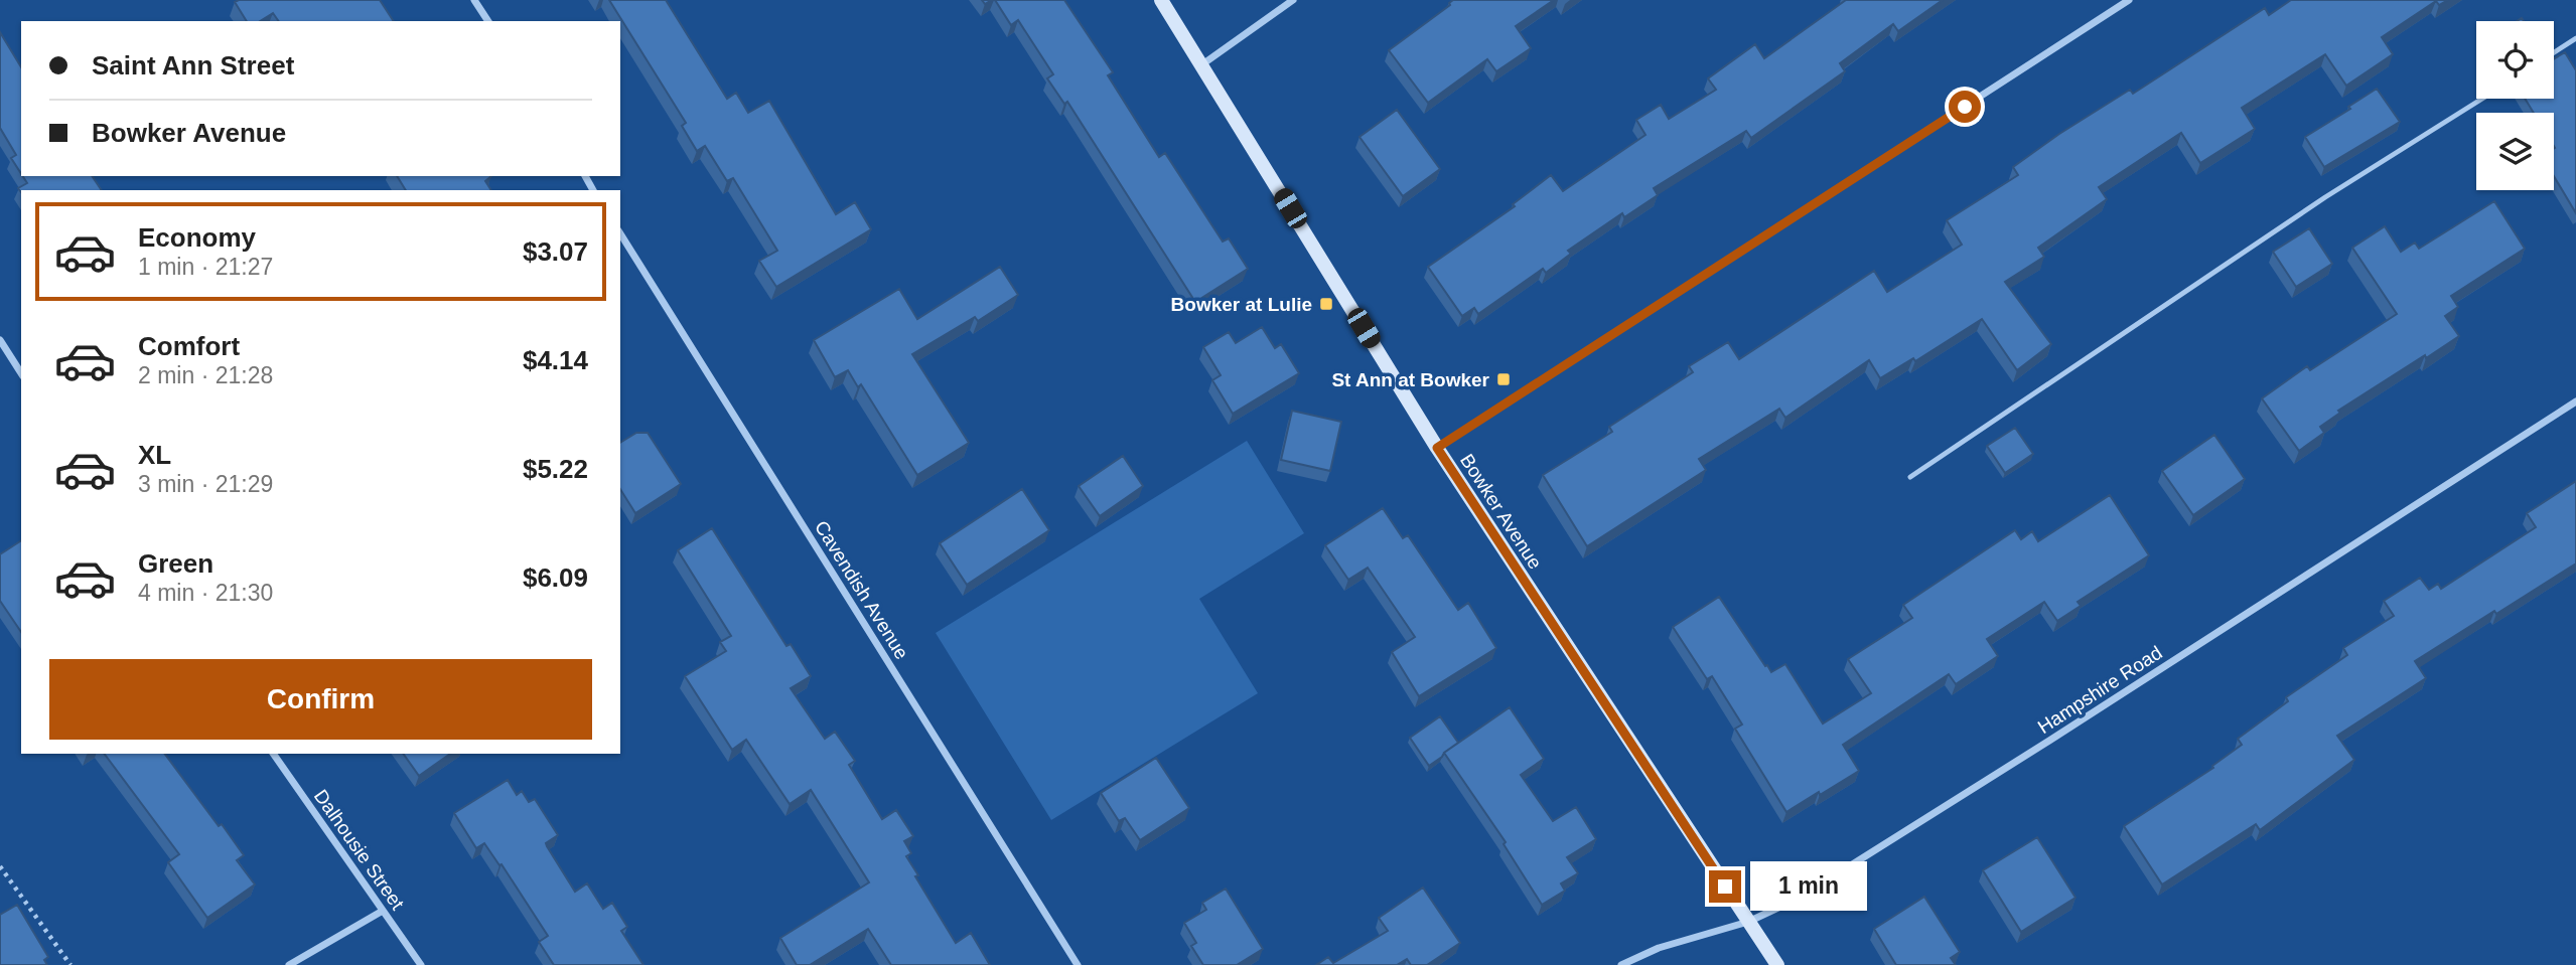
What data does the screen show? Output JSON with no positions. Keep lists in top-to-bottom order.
{
  "streets": {
    "street": [
      "Bowker Avenue",
      "Cavendish Avenue",
      "Hampshire Road",
      "Dalhousie Street"
    ]
  },
  "crossings": [
    ["Bowker Avenue", "Hampshire Road"]
  ],
  "places": {
    "transit": ["Bowker at Lulie", "St Ann at Bowker"]
  },
  "page": {
    "banner": ["Saint Ann Street", "Bowker Avenue"],
    "list": [
      {
        "name": "Economy",
        "note": "1 min · 21:27",
        "value": "$3.07"
      },
      {
        "name": "Comfort",
        "note": "2 min · 21:28",
        "value": "$4.14"
      },
      {
        "name": "XL",
        "note": "3 min · 21:29",
        "value": "$5.22"
      },
      {
        "name": "Green",
        "note": "4 min · 21:30",
        "value": "$6.09"
      }
    ],
    "buttons": "Confirm",
    "bubble": "1 min"
  }
}
